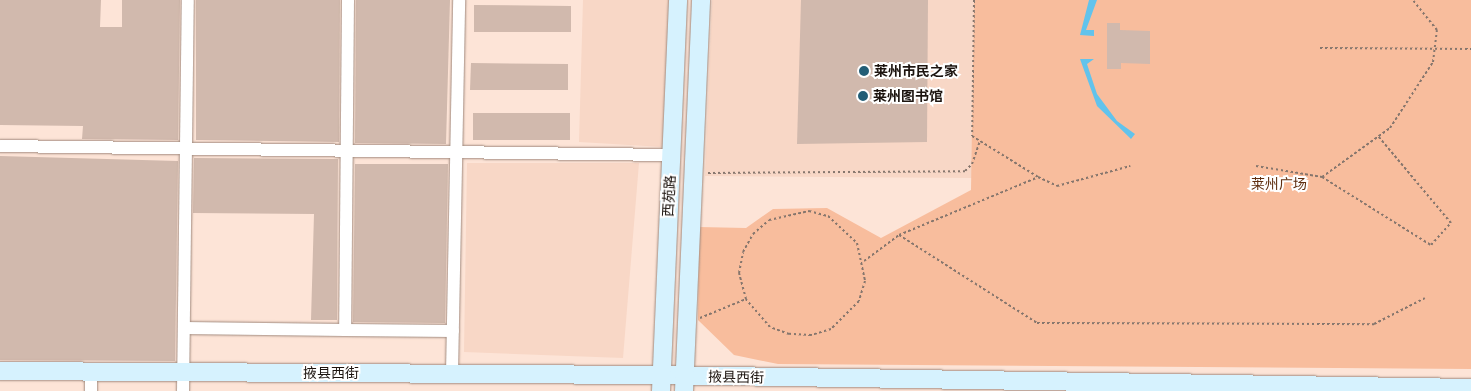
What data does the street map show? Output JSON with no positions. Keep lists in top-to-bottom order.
{
  "streets": {
    "main road": ["西苑路", "掖县西街"]
  },
  "crossings": [
    ["西苑路", "掖县西街"]
  ],
  "parks": ["莱州广场"],
  "places": ["莱州市民之家", "莱州图书馆"]
}
